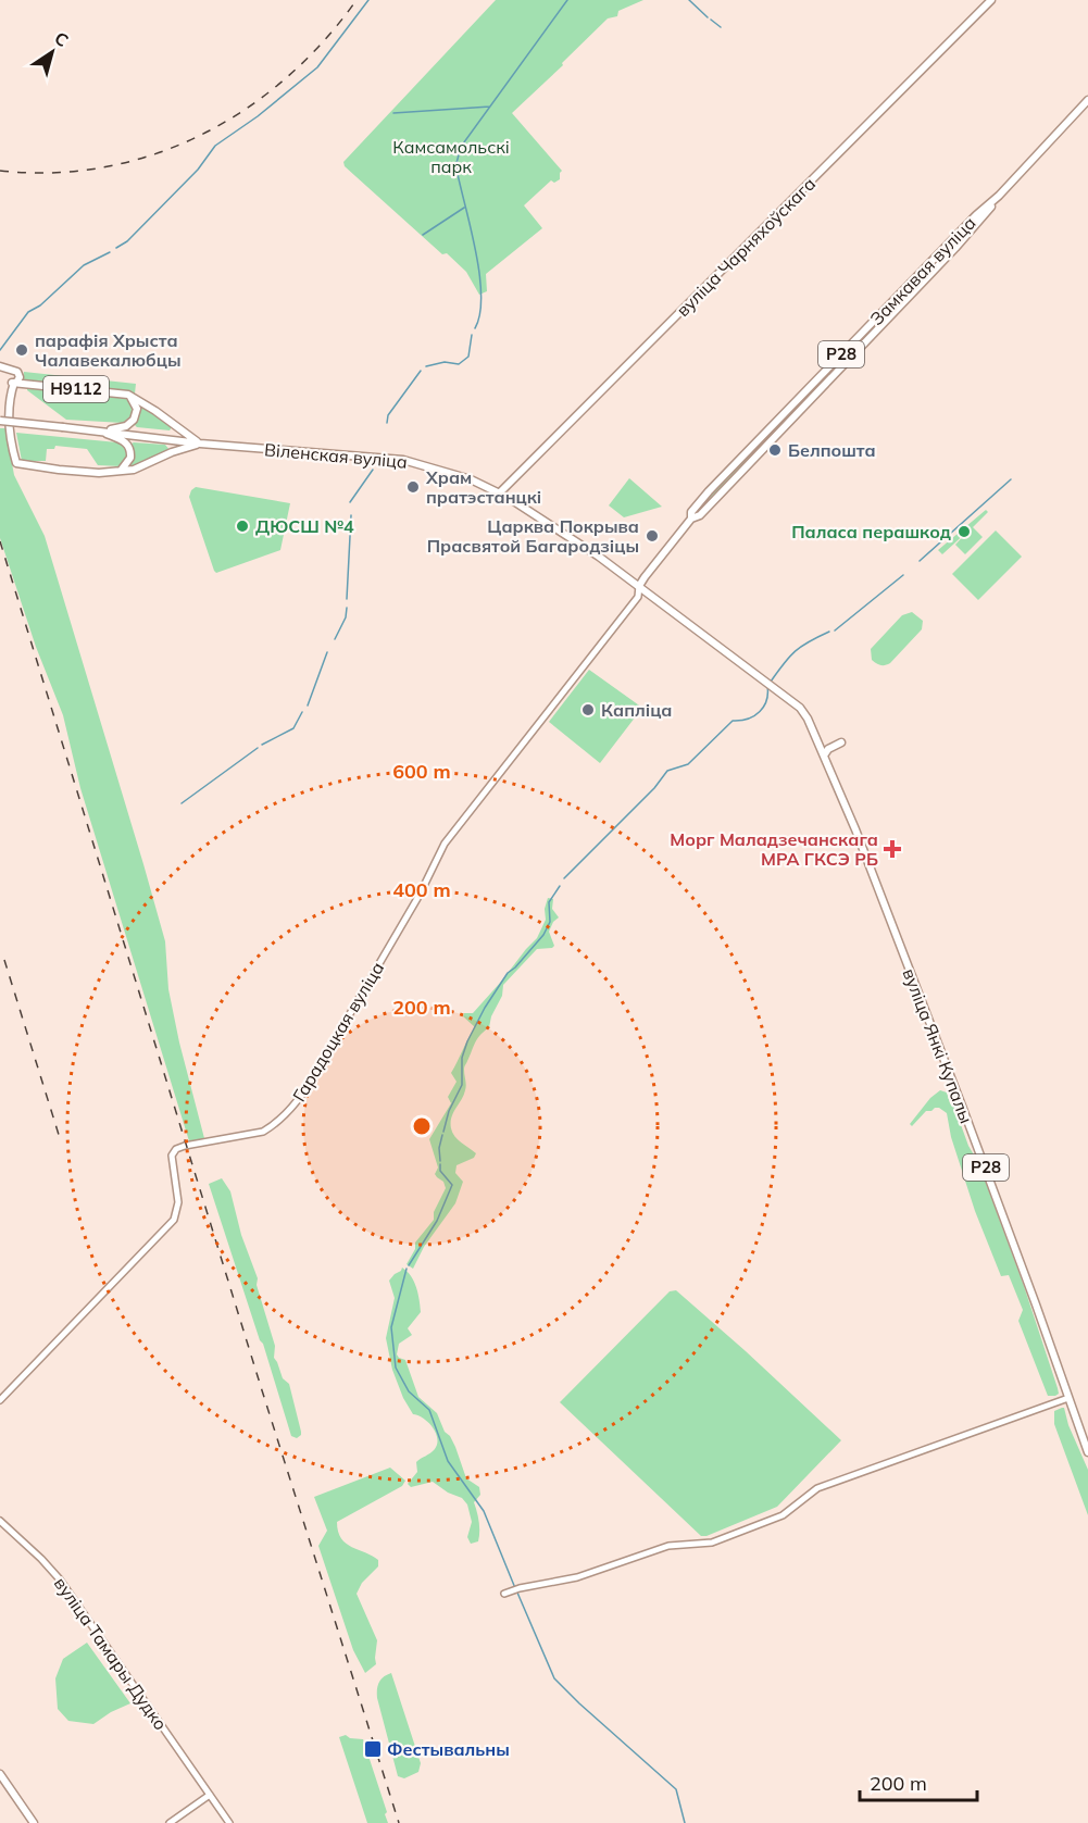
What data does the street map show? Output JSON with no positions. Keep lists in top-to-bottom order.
{
  "streets": {
    "main road": [
      "вуліца Чарняхоўскага",
      "Замкавая вуліца",
      "Р28",
      "Н9112",
      "Віленская вуліца",
      "вуліца Янкі Купалы"
    ],
    "street": ["Гарадоцкая вуліца", "вуліца Тамары Дудко"]
  },
  "crossings": [
    ["вуліца Чарняхоўскага", "Віленская вуліца"],
    ["Замкавая вуліца", "Віленская вуліца"],
    ["Замкавая вуліца", "Гарадоцкая вуліца"],
    ["Замкавая вуліца", "вуліца Янкі Купалы"],
    ["Н9112", "Віленская вуліца"],
    ["Віленская вуліца", "Гарадоцкая вуліца"],
    ["Віленская вуліца", "вуліца Янкі Купалы"],
    ["Гарадоцкая вуліца", "вуліца Янкі Купалы"]
  ],
  "parks": ["Камсамольскі парк"],
  "places": {
    "other": [
      "парафія Хрыста Чалавекалюбцы",
      "Белпошта",
      "Храм пратэстанцкі",
      "ДЮСШ №4",
      "Паласа перашкод",
      "Царква Покрыва Прасвятой Багародзіцы",
      "Капліца"
    ],
    "health": ["Морг Маладзечанскага МРА ГКСЭ РБ"],
    "transit": ["Фестывальны"]
  },
  "scale_bar": "200 m",
  "north": "top right",
  "rings": ["600 m", "400 m", "200 m"]
}
